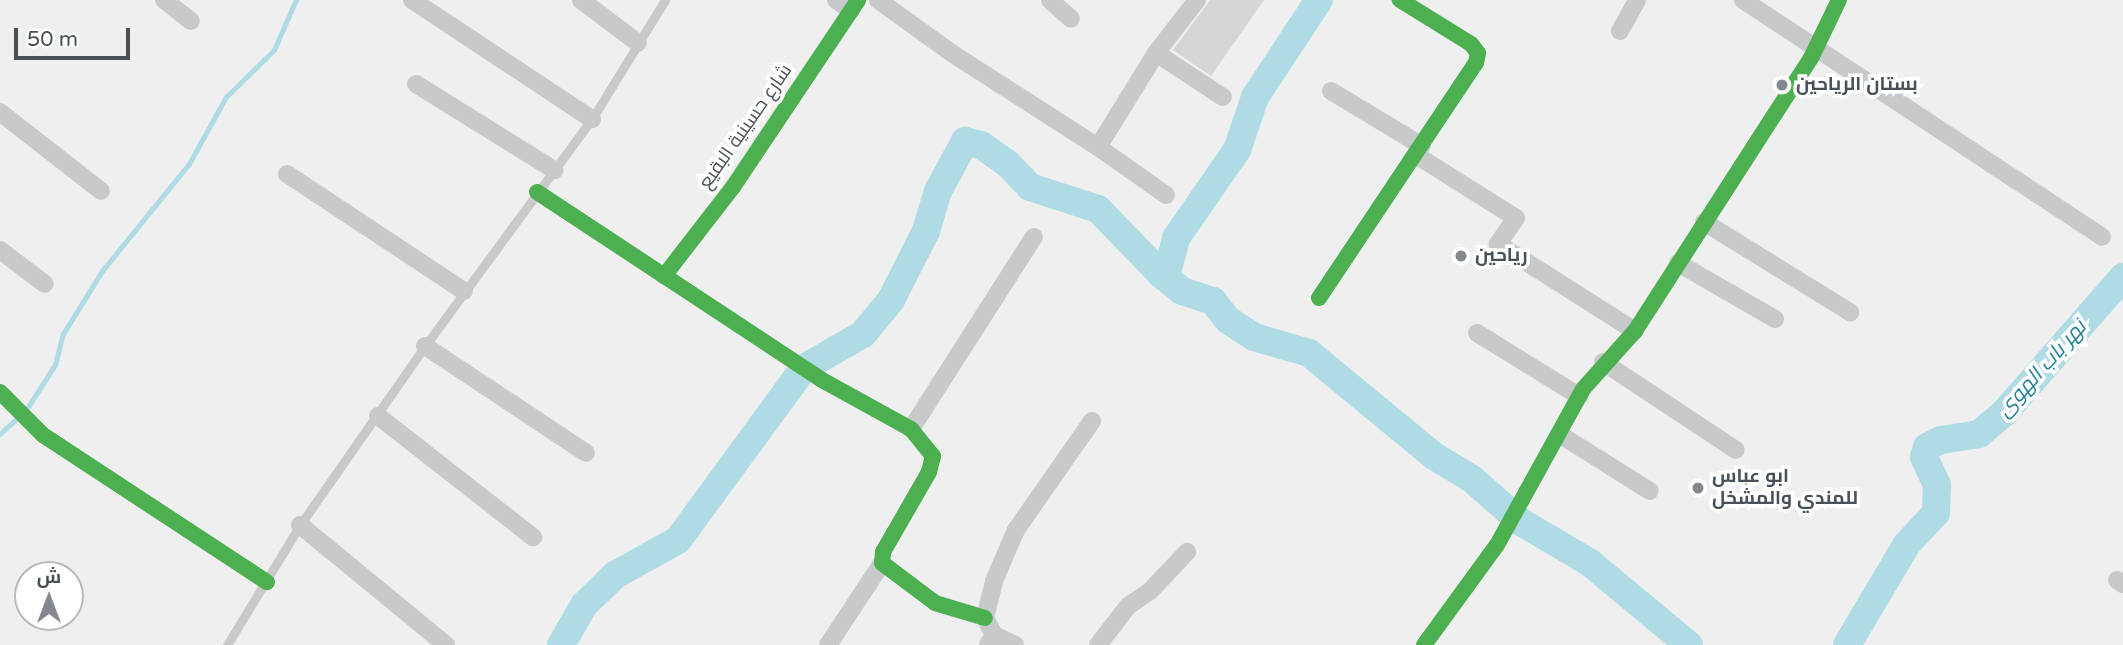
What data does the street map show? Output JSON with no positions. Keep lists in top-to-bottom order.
{
  "streets": {
    "street": ["شارع حسينية البقيع"]
  },
  "water": ["نهر باب الهوى"],
  "places": ["بستان الرياحين", "رياحين", "ابو عباس للمندي والمشخل"],
  "scale_bar": "50 m",
  "north": "top"
}
